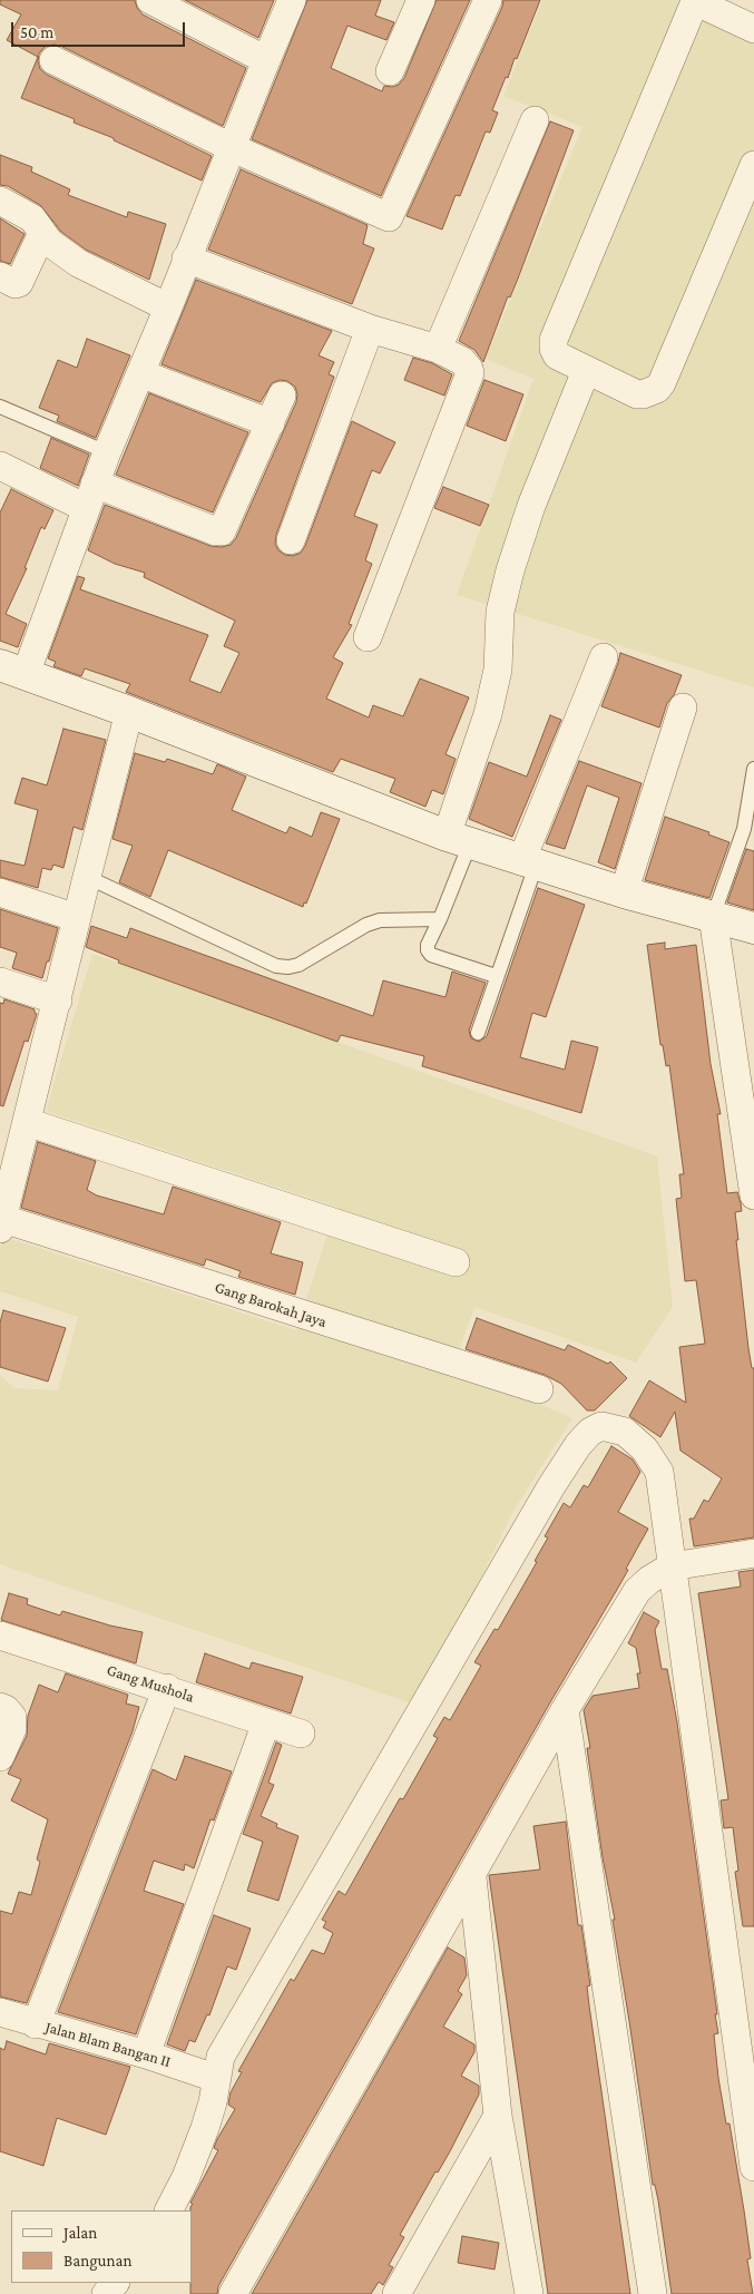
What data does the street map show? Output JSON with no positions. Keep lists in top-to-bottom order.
{
  "streets": {
    "street": ["Gang Barokah Jaya", "Gang Mushola", "Jalan Blam Bangan II"]
  },
  "legend": ["Jalan", "Bangunan"],
  "scale_bar": "50 m"
}
